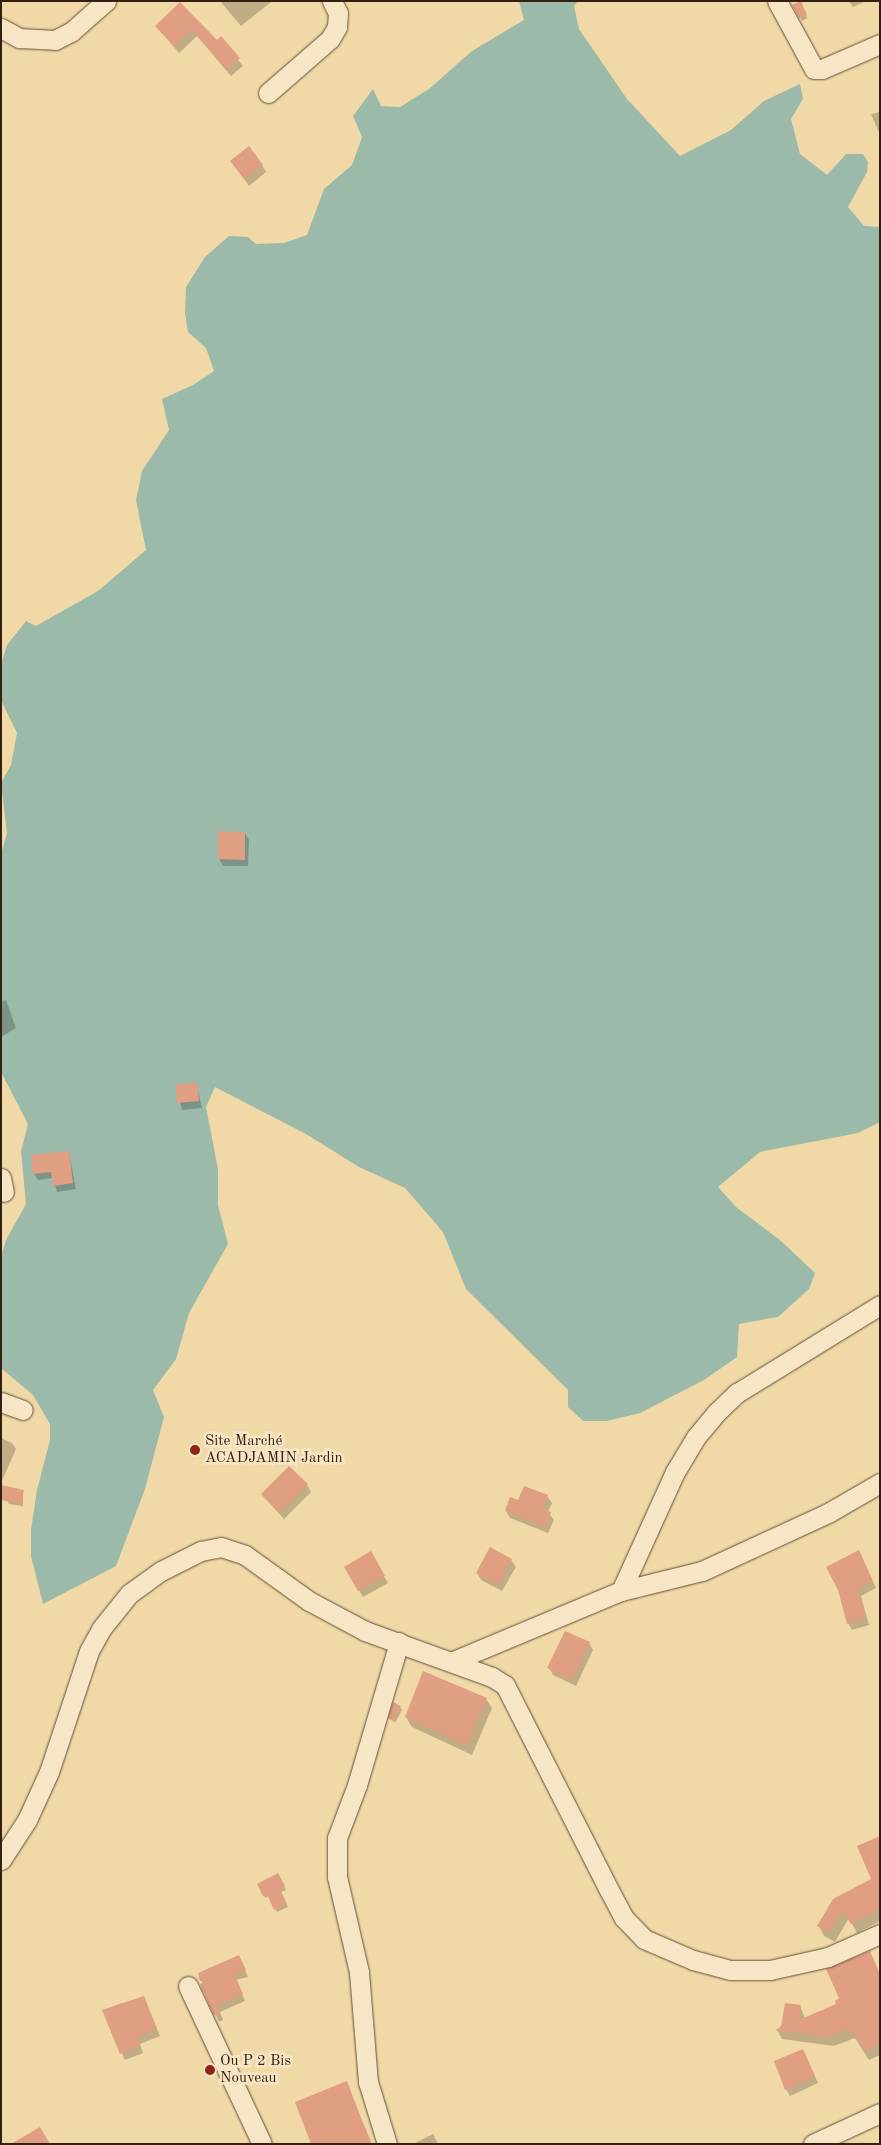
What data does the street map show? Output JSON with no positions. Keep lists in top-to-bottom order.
{
  "places": ["Site Marché ACADJAMIN Jardin", "Ou P 2 Bis Nouveau"]
}
